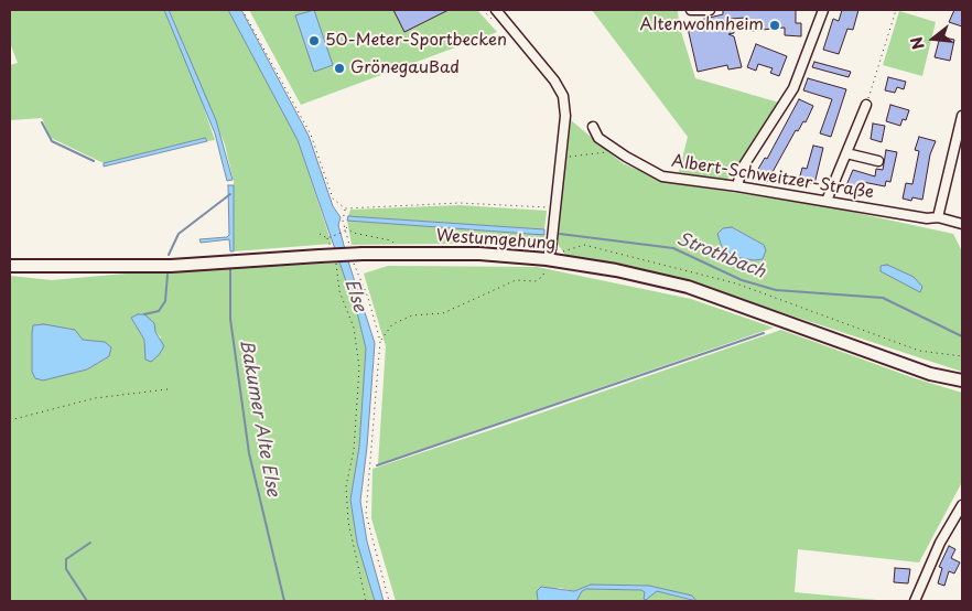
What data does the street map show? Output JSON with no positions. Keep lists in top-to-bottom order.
{
  "streets": {
    "main road": ["Westumgehung"],
    "street": ["Albert-Schweitzer-Straße"]
  },
  "water": ["Strothbach", "Else", "Bakumer Alte Else"],
  "places": ["Altenwohnheim", "50-Meter-Sportbecken", "GrönegauBad"],
  "north": "left"
}
